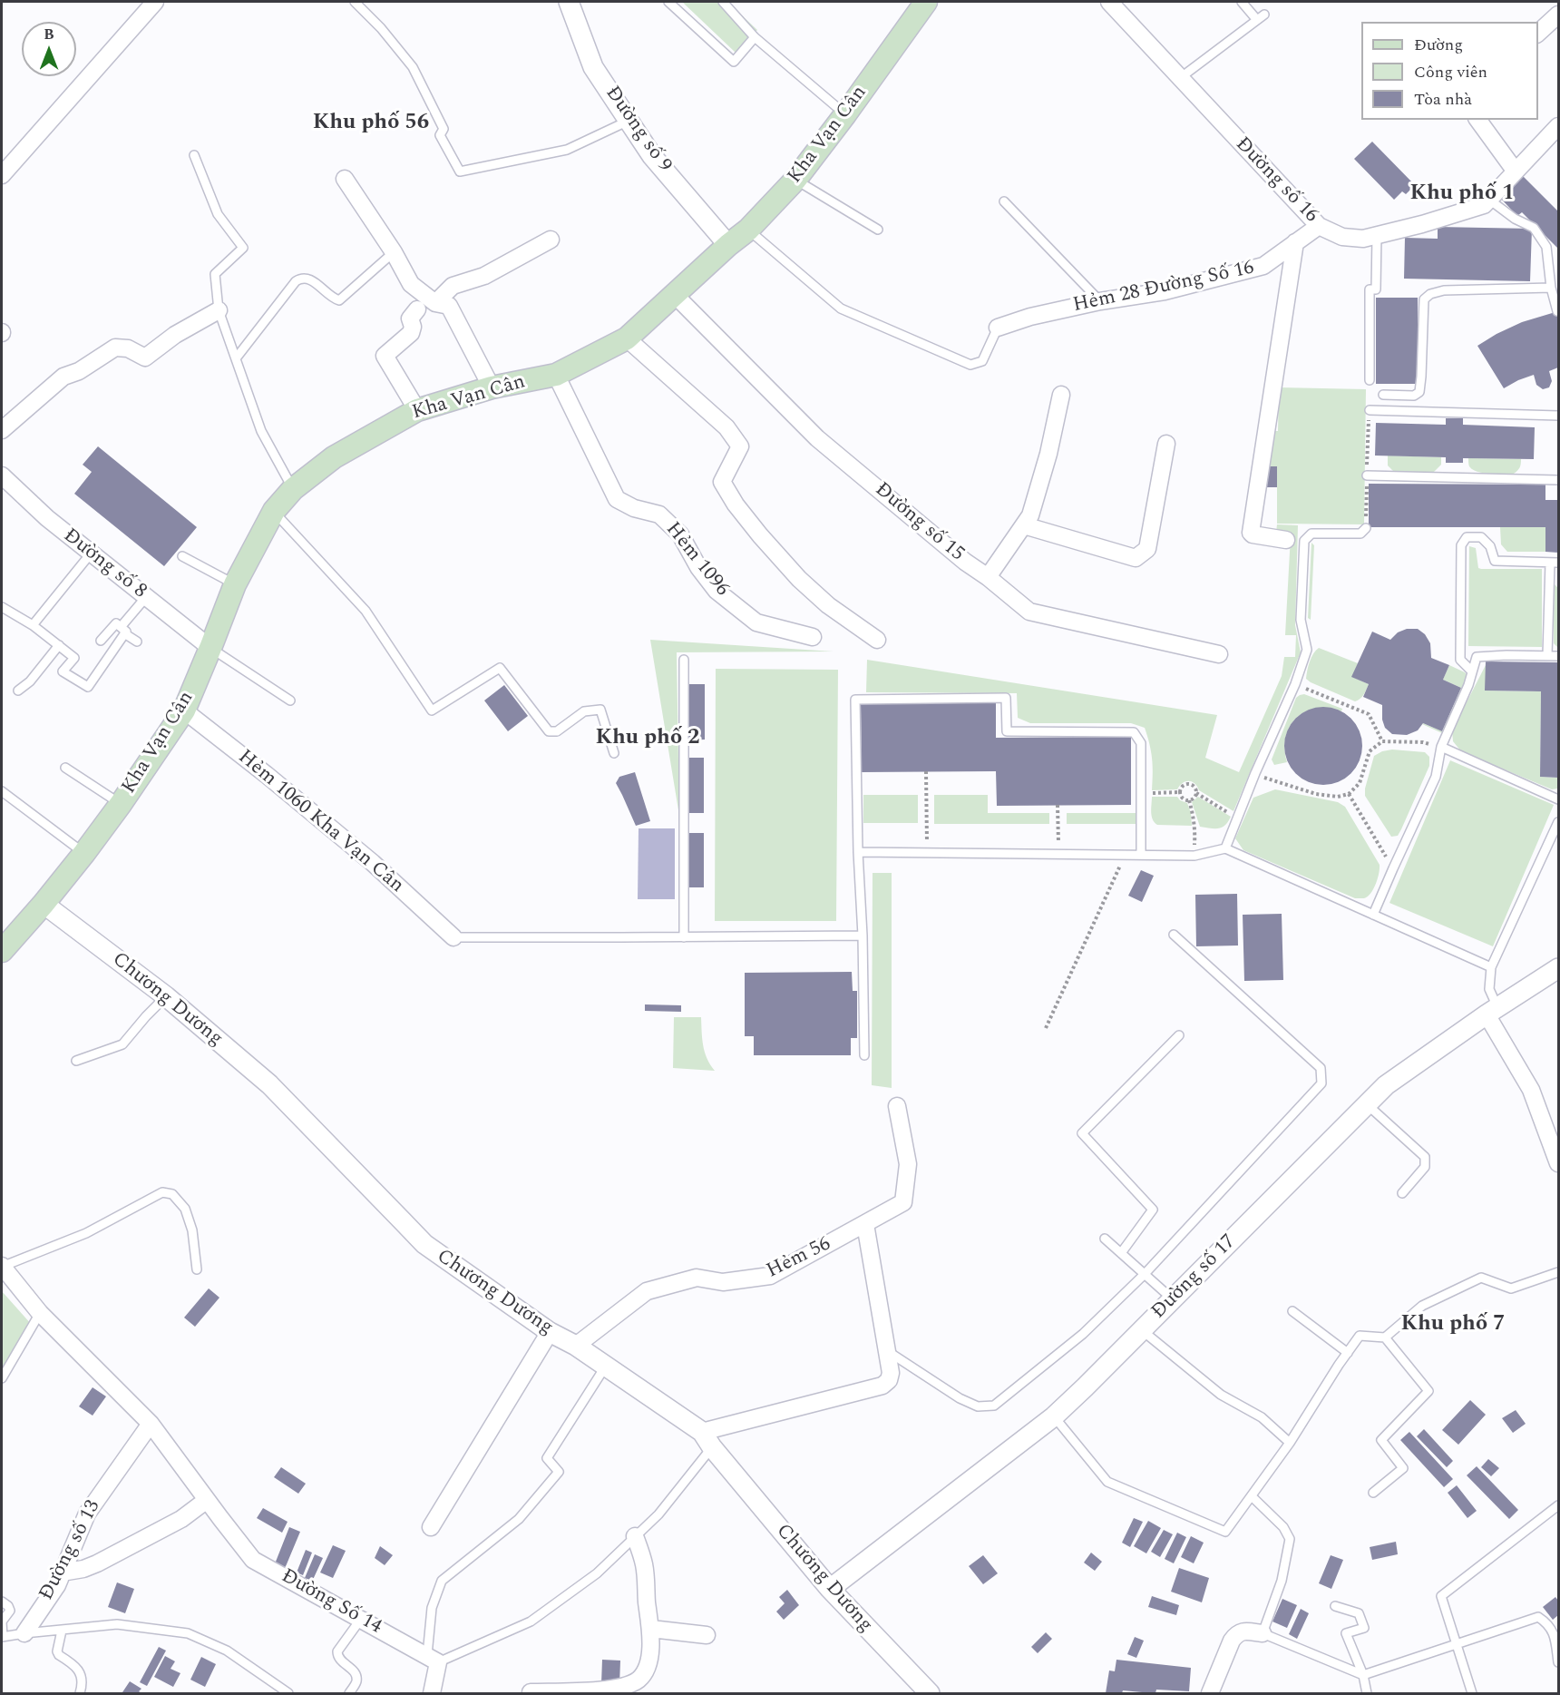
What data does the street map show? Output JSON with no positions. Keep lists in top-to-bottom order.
{
  "streets": {
    "main road": ["Kha Vạn Cân"],
    "street": [
      "Đường số 9",
      "Đường số 16",
      "Hẻm 28 Đường Số 16",
      "Đường số 15",
      "Hẻm 1096",
      "Đường số 8",
      "Hẻm 1060 Kha Vạn Cân",
      "Chương Dương",
      "Hẻm 56",
      "Đường số 17",
      "Đường số 13",
      "Đường Số 14"
    ]
  },
  "crossings": [
    ["Đường số 9", "Kha Vạn Cân"],
    ["Kha Vạn Cân", "Đường số 15"],
    ["Kha Vạn Cân", "Hẻm 1096"],
    ["Kha Vạn Cân", "Đường số 8"],
    ["Kha Vạn Cân", "Hẻm 1060 Kha Vạn Cân"],
    ["Kha Vạn Cân", "Chương Dương"],
    ["Đường số 16", "Hẻm 28 Đường Số 16"],
    ["Chương Dương", "Hẻm 56"],
    ["Chương Dương", "Đường số 17"],
    ["Đường số 13", "Đường Số 14"]
  ],
  "districts": [
    "Khu phố 56",
    "Khu phố 1",
    "Khu phố 2",
    "Khu phố 7"
  ],
  "legend": ["Đường", "Công viên", "Tòa nhà"],
  "north": "top"
}
